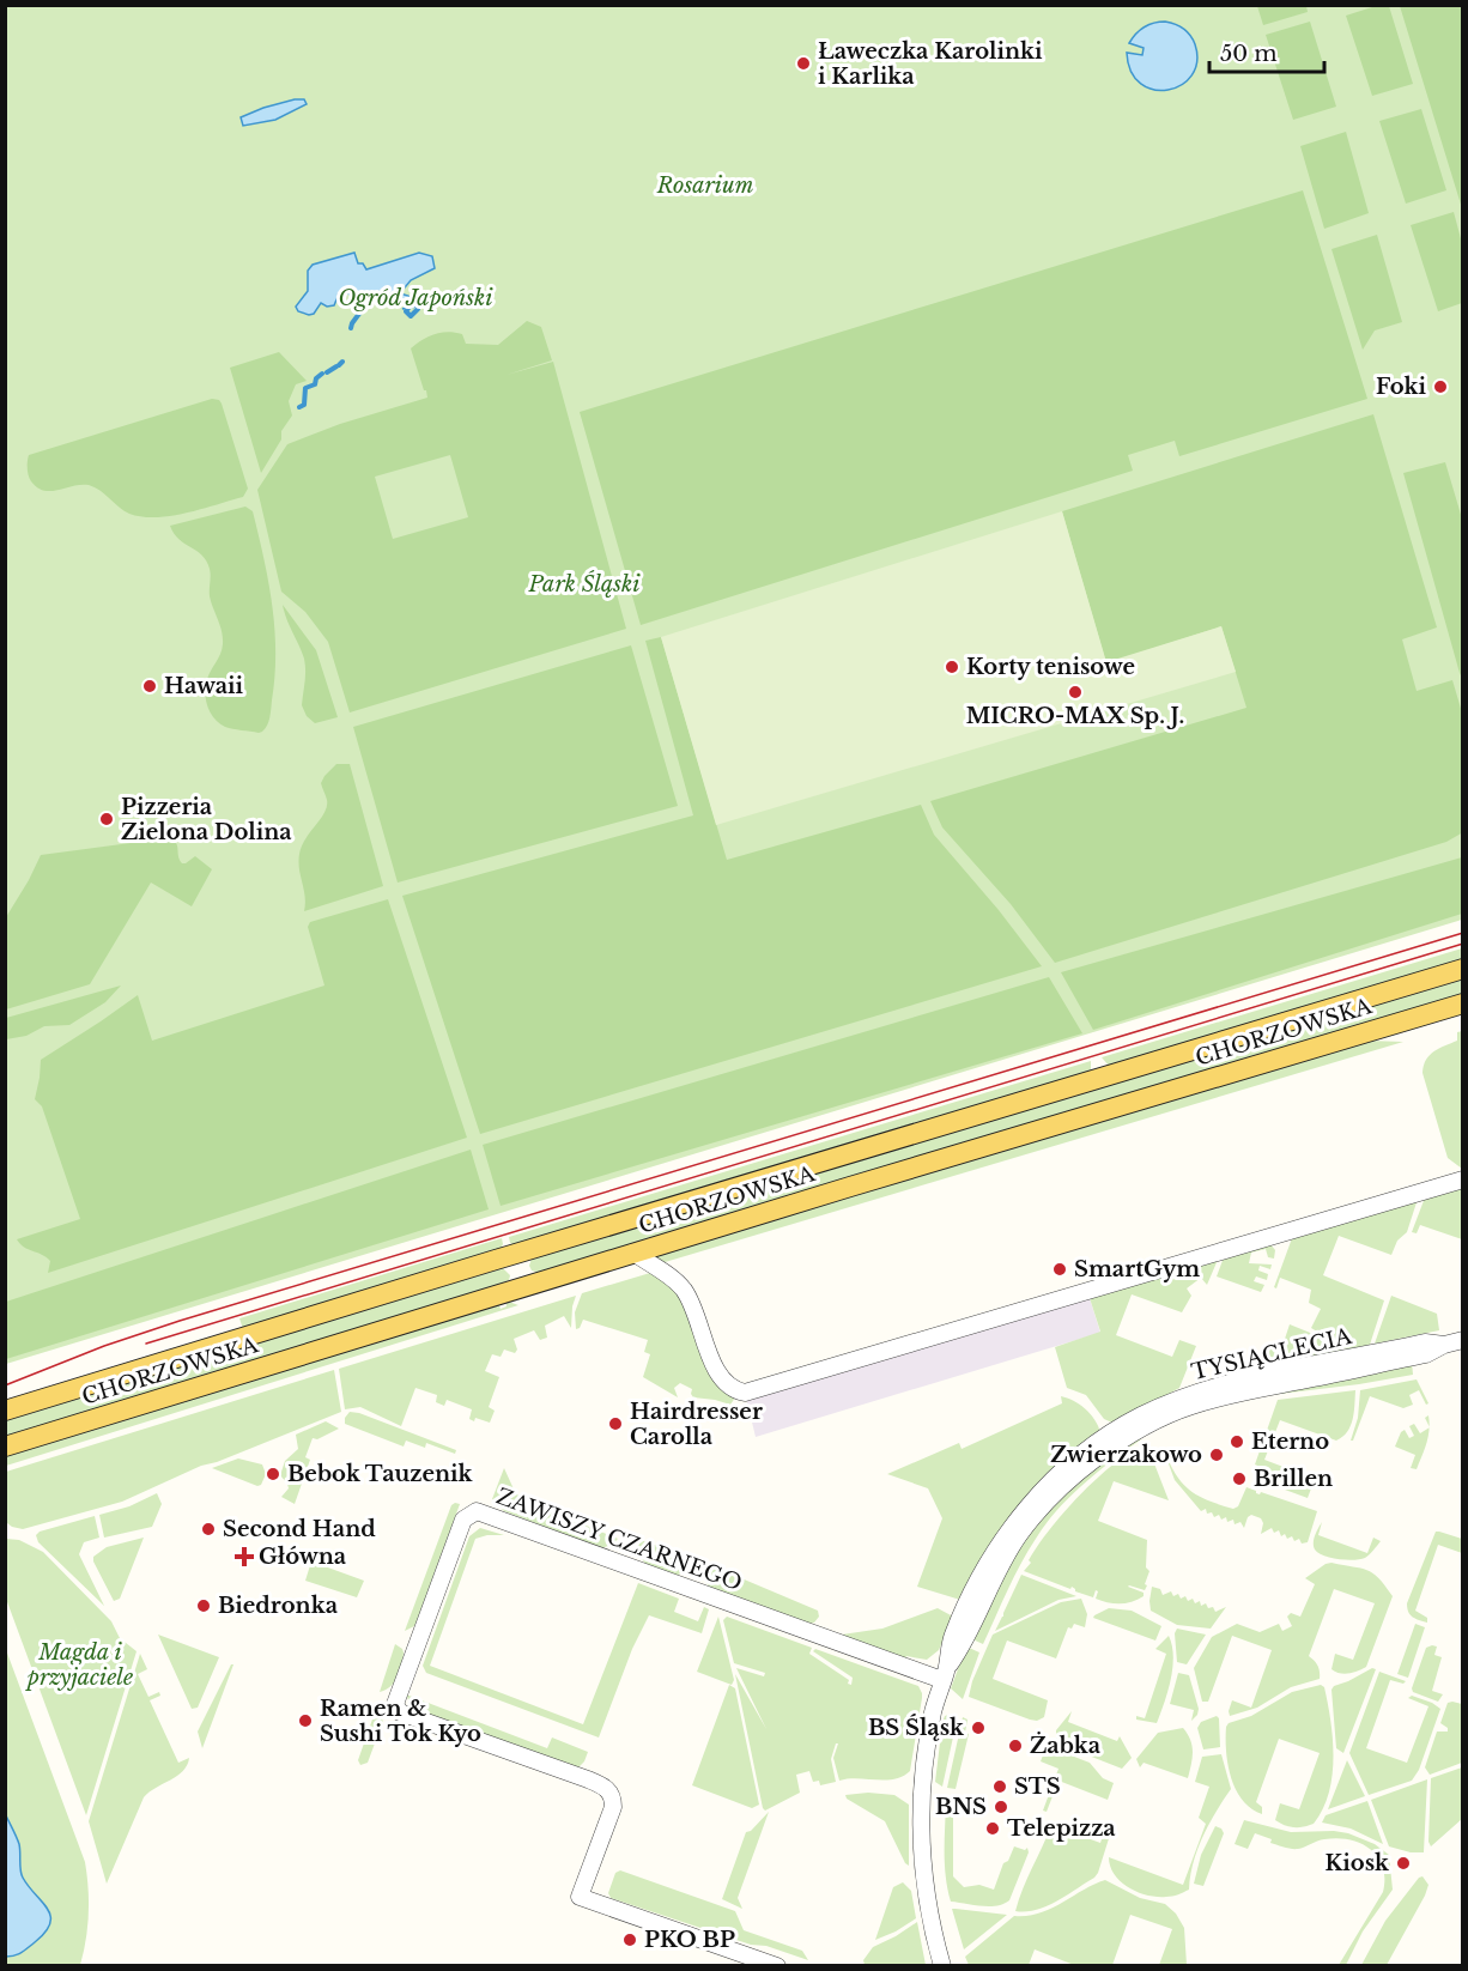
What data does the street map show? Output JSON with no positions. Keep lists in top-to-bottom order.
{
  "streets": {
    "main road": ["CHORZOWSKA"],
    "street": ["TYSIĄCLECIA", "ZAWISZY CZARNEGO"]
  },
  "crossings": [
    ["TYSIĄCLECIA", "ZAWISZY CZARNEGO"]
  ],
  "parks": [
    "Rosarium",
    "Ogród Japoński",
    "Park Śląski",
    "Magda i przyjaciele"
  ],
  "places": {
    "other": [
      "Ławeczka Karolinki i Karlika",
      "Foki",
      "Korty tenisowe",
      "Hawaii",
      "MICRO-MAX Sp. J.",
      "Pizzeria Zielona Dolina",
      "SmartGym",
      "Hairdresser Carolla",
      "Eterno",
      "Zwierzakowo",
      "Bebok Tauzenik",
      "Brillen",
      "Second Hand",
      "Biedronka",
      "Ramen & Sushi Tok Kyo",
      "BS Śląsk",
      "Żabka",
      "STS",
      "BNS",
      "Telepizza",
      "Kiosk",
      "PKO BP"
    ],
    "health": ["Główna"]
  },
  "scale_bar": "50 m"
}
